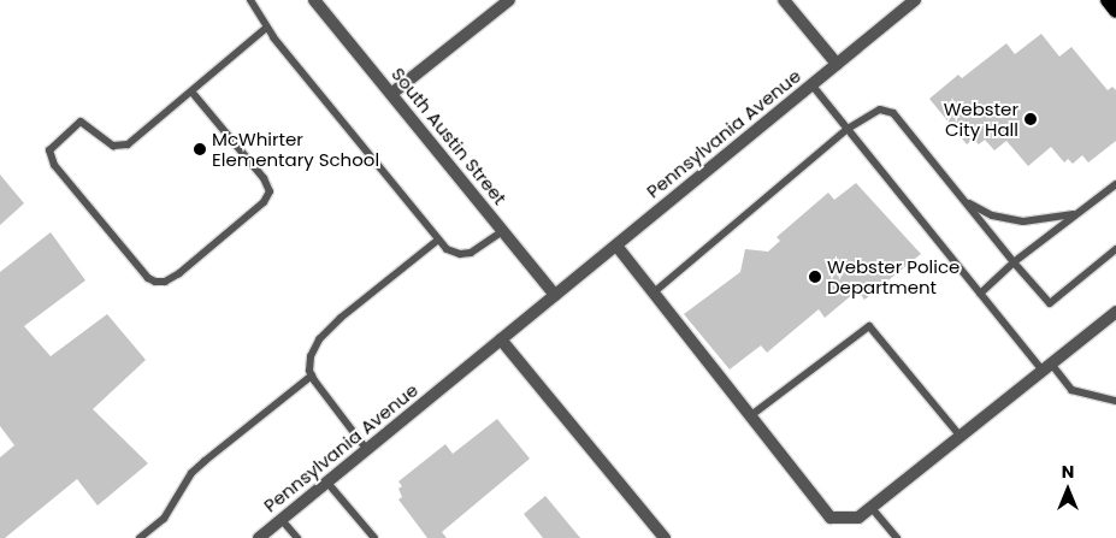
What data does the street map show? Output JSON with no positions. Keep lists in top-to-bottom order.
{
  "streets": {
    "street": ["Pennsylvania Avenue", "South Austin Street"]
  },
  "crossings": [
    ["Pennsylvania Avenue", "South Austin Street"]
  ],
  "places": ["Webster City Hall", "McWhirter Elementary School", "Webster Police Department"],
  "north": "top"
}
